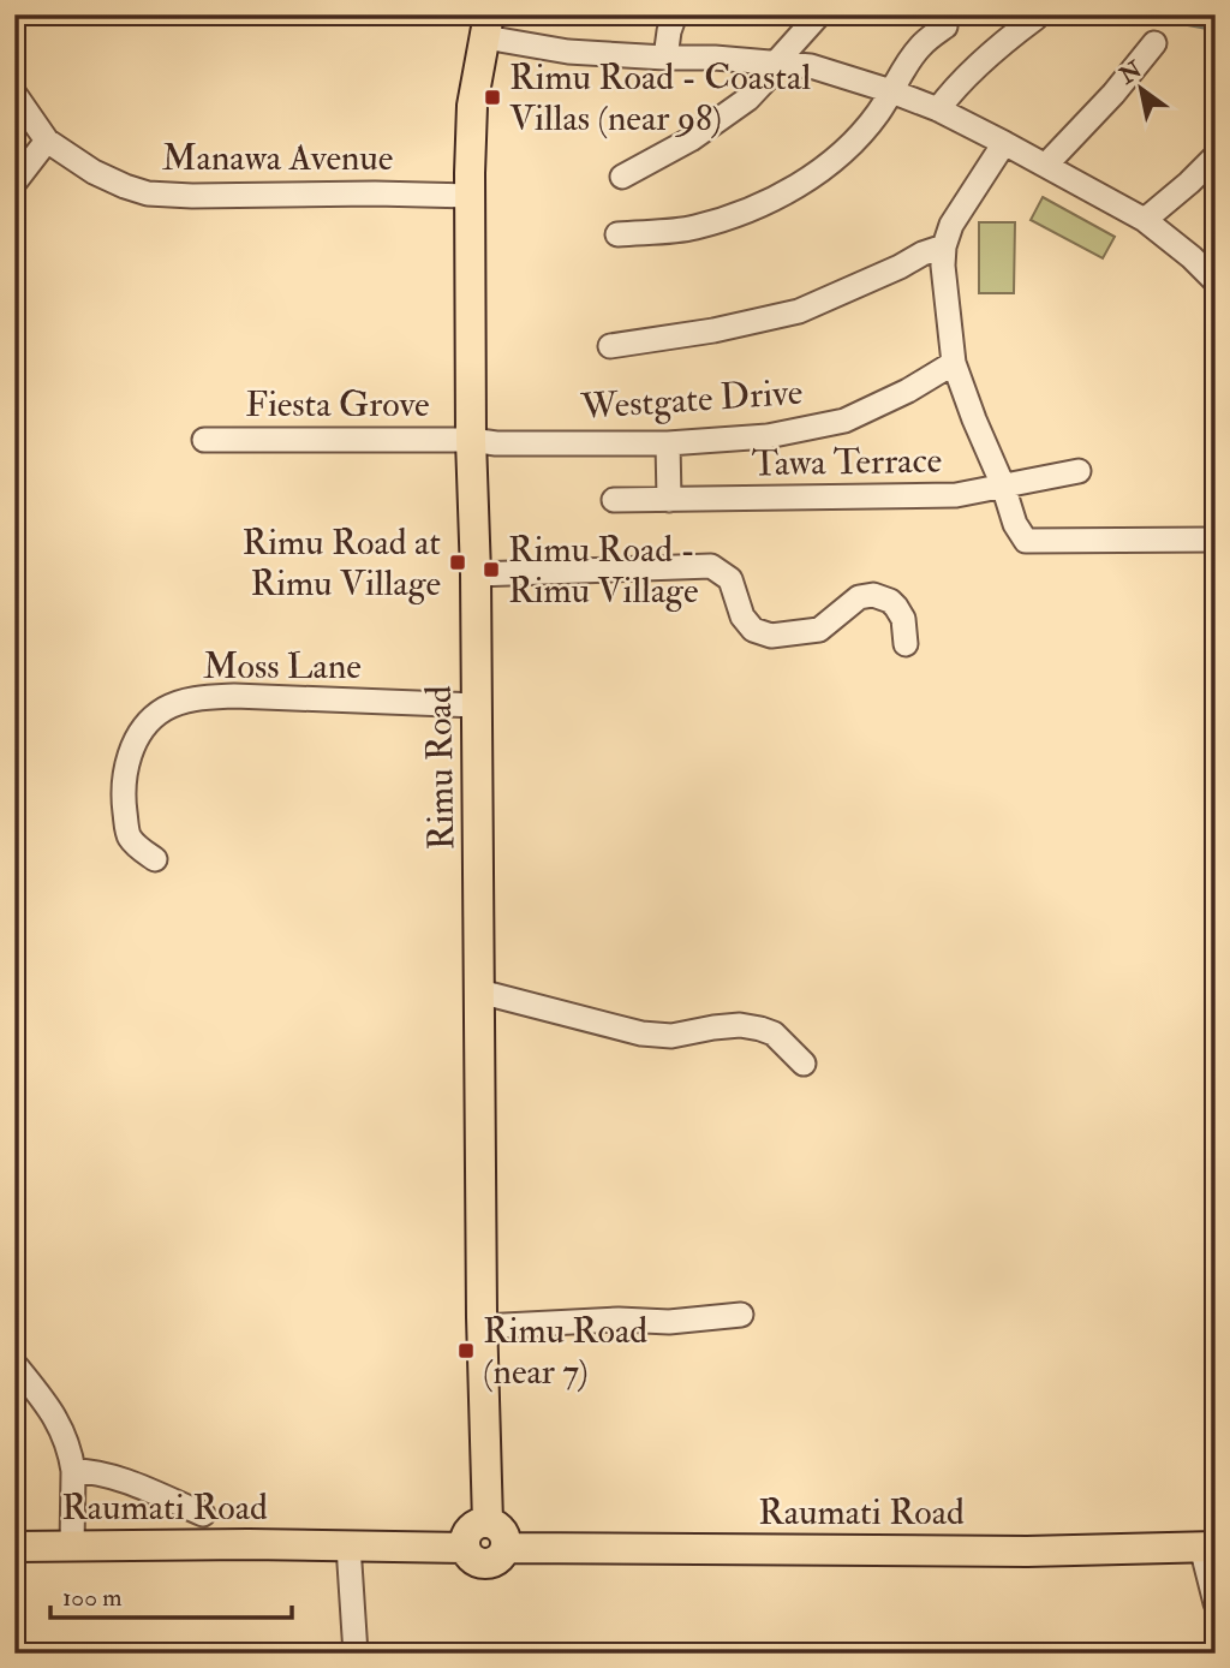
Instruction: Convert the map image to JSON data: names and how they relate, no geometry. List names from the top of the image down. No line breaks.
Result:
{"streets":{"main road":["Rimu Road","Raumati Road"],"street":["Manawa Avenue","Westgate Drive","Fiesta Grove","Tawa Terrace","Moss Lane"]},"crossings":[["Manawa Avenue","Rimu Road"],["Westgate Drive","Fiesta Grove"],["Westgate Drive","Rimu Road"],["Fiesta Grove","Rimu Road"],["Moss Lane","Rimu Road"],["Rimu Road","Raumati Road"]],"places":{"transit":["Rimu Road - Coastal Villas (near 98)","Rimu Road at Rimu Village","Rimu Road - Rimu Village","Rimu Road (near 7)"]},"scale_bar":"100 m","north":"top left"}
